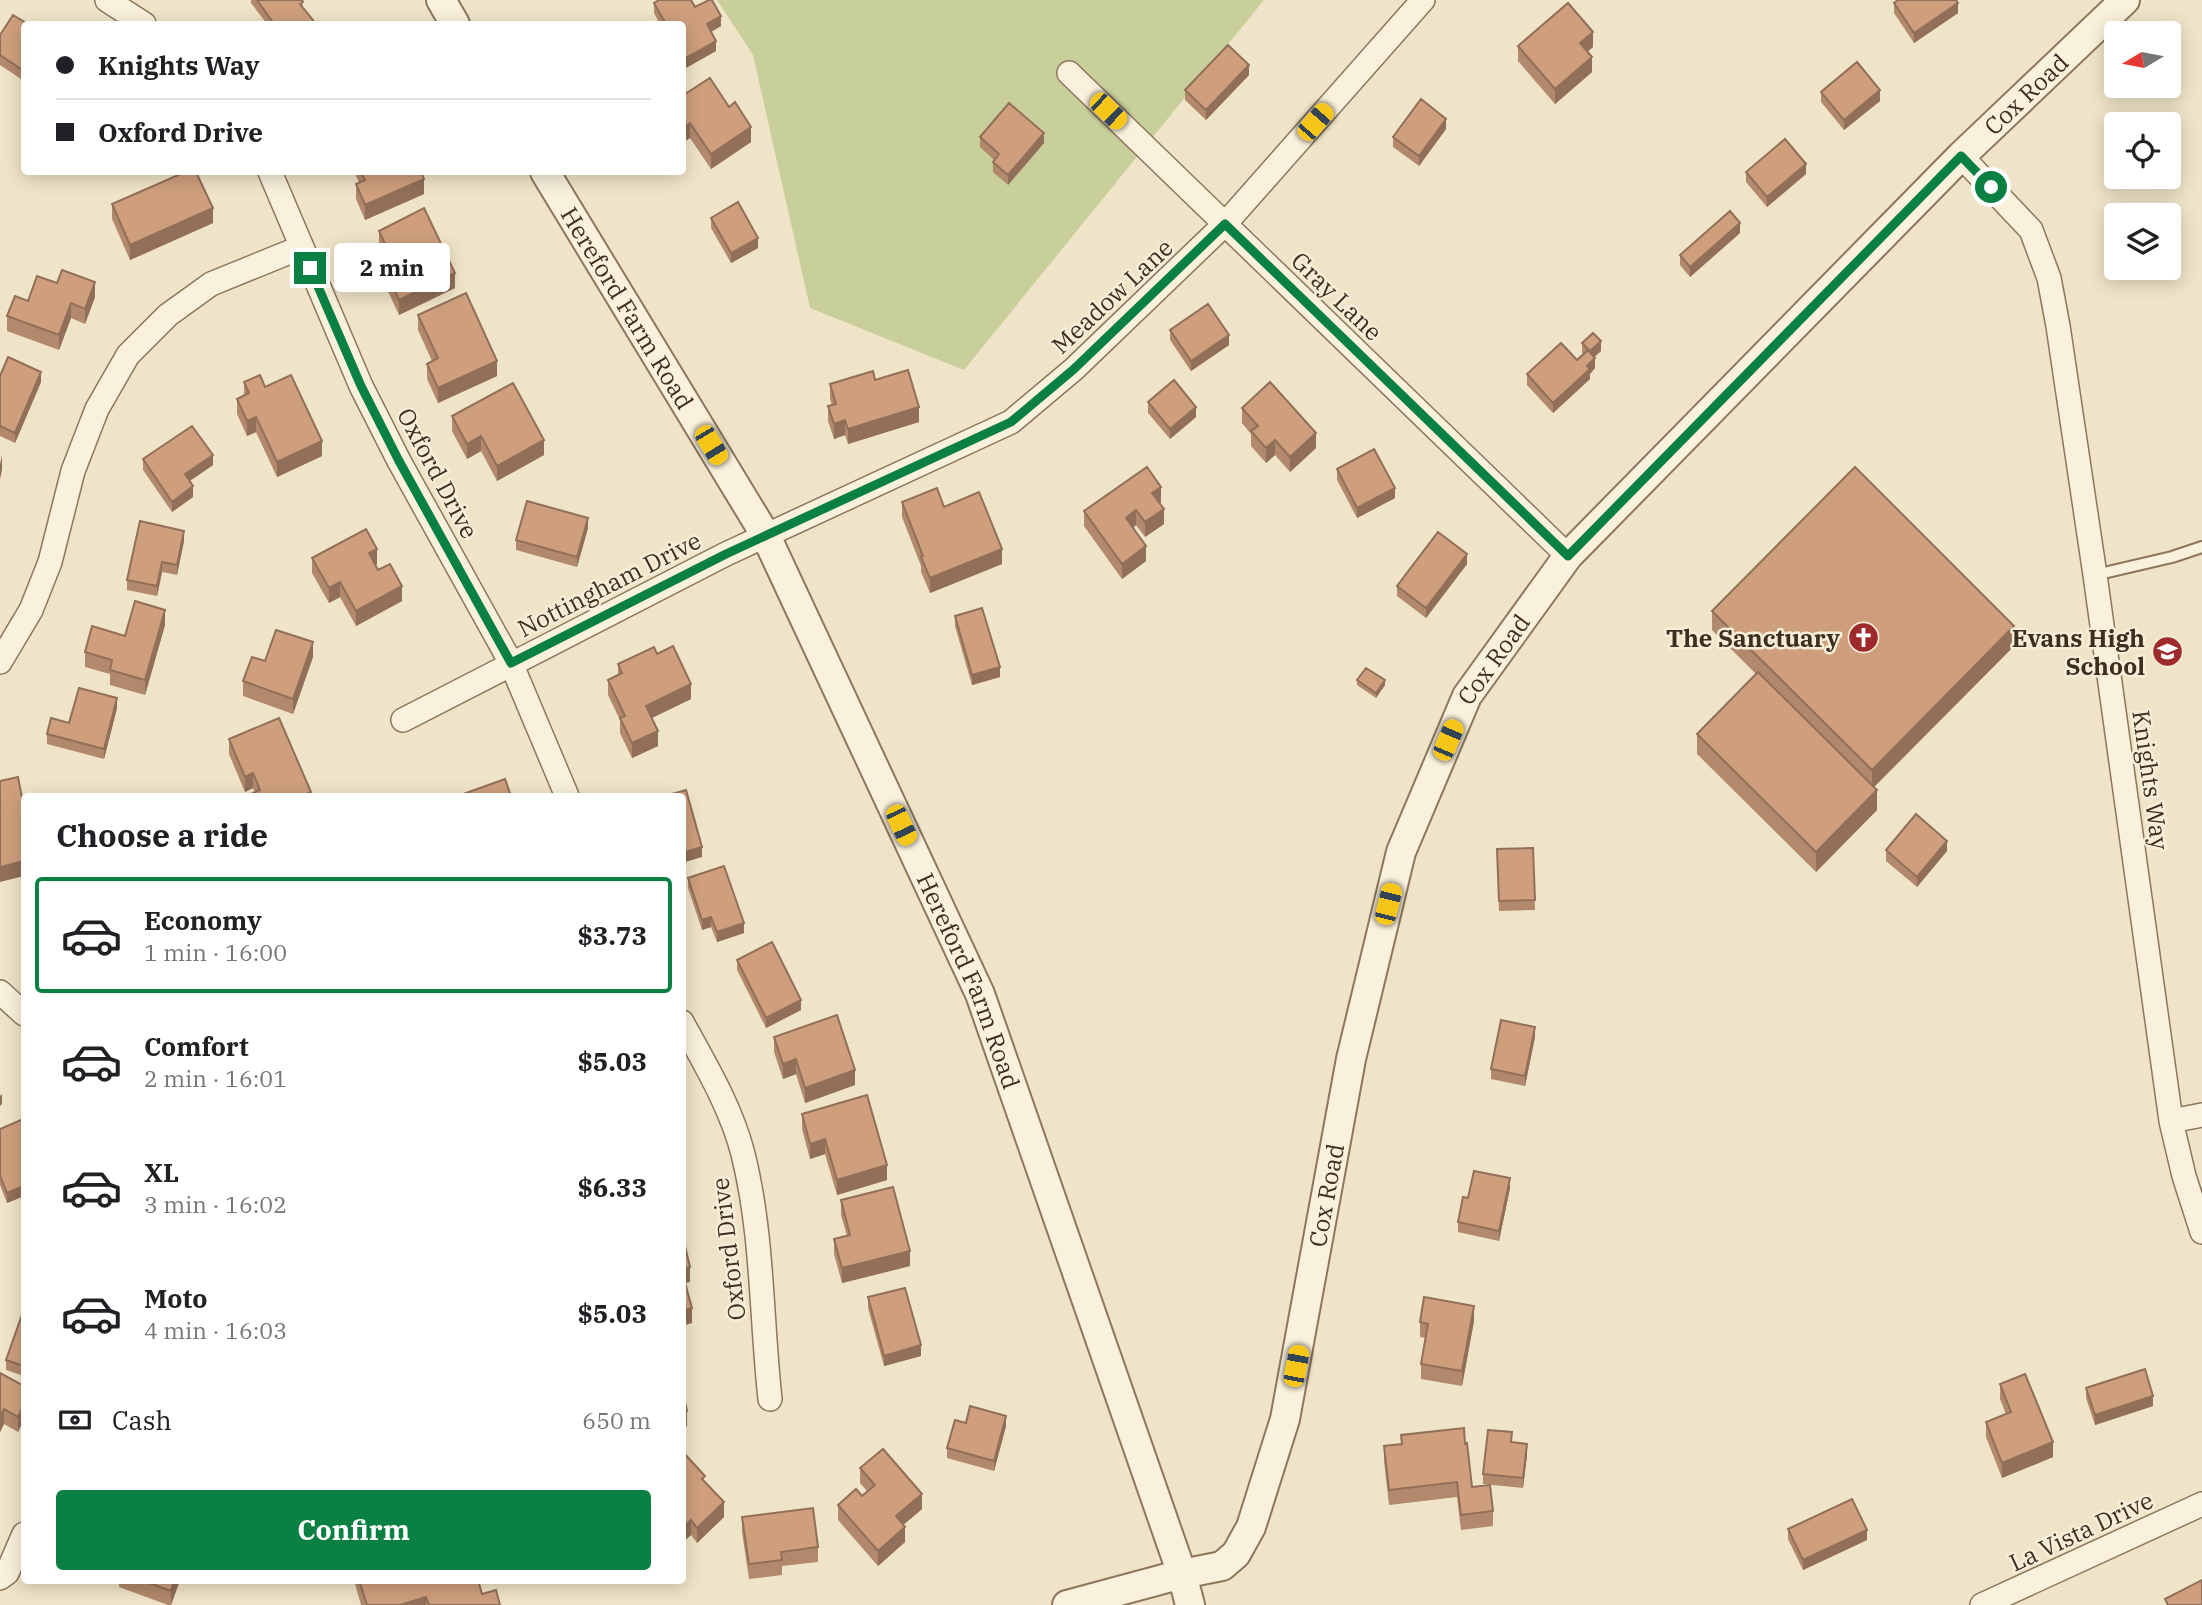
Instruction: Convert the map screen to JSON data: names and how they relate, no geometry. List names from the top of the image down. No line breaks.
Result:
{"streets":{"street":["Cox Road","Meadow Lane","Gray Lane","Hereford Farm Road","Oxford Drive","Nottingham Drive","Knights Way","La Vista Drive"]},"crossings":[["Cox Road","Gray Lane"],["Cox Road","Hereford Farm Road"],["Cox Road","Knights Way"],["Meadow Lane","Gray Lane"],["Meadow Lane","Hereford Farm Road"],["Meadow Lane","Nottingham Drive"],["Hereford Farm Road","Nottingham Drive"],["Oxford Drive","Nottingham Drive"]],"places":{"church":["The Sanctuary"],"school or university":["Evans High School"]},"north":"left","page":{"banner":["Knights Way","Oxford Drive"],"bubble":"2 min","heading":"Choose a ride","list":[{"name":"Economy","note":"1 min · 16:00","value":"$3.73"},{"name":"Comfort","note":"2 min · 16:01","value":"$5.03"},{"name":"XL","note":"3 min · 16:02","value":"$6.33"},{"name":"Moto","note":"4 min · 16:03","value":"$5.03"}],"pay":["Cash","650 m"],"buttons":"Confirm"}}
